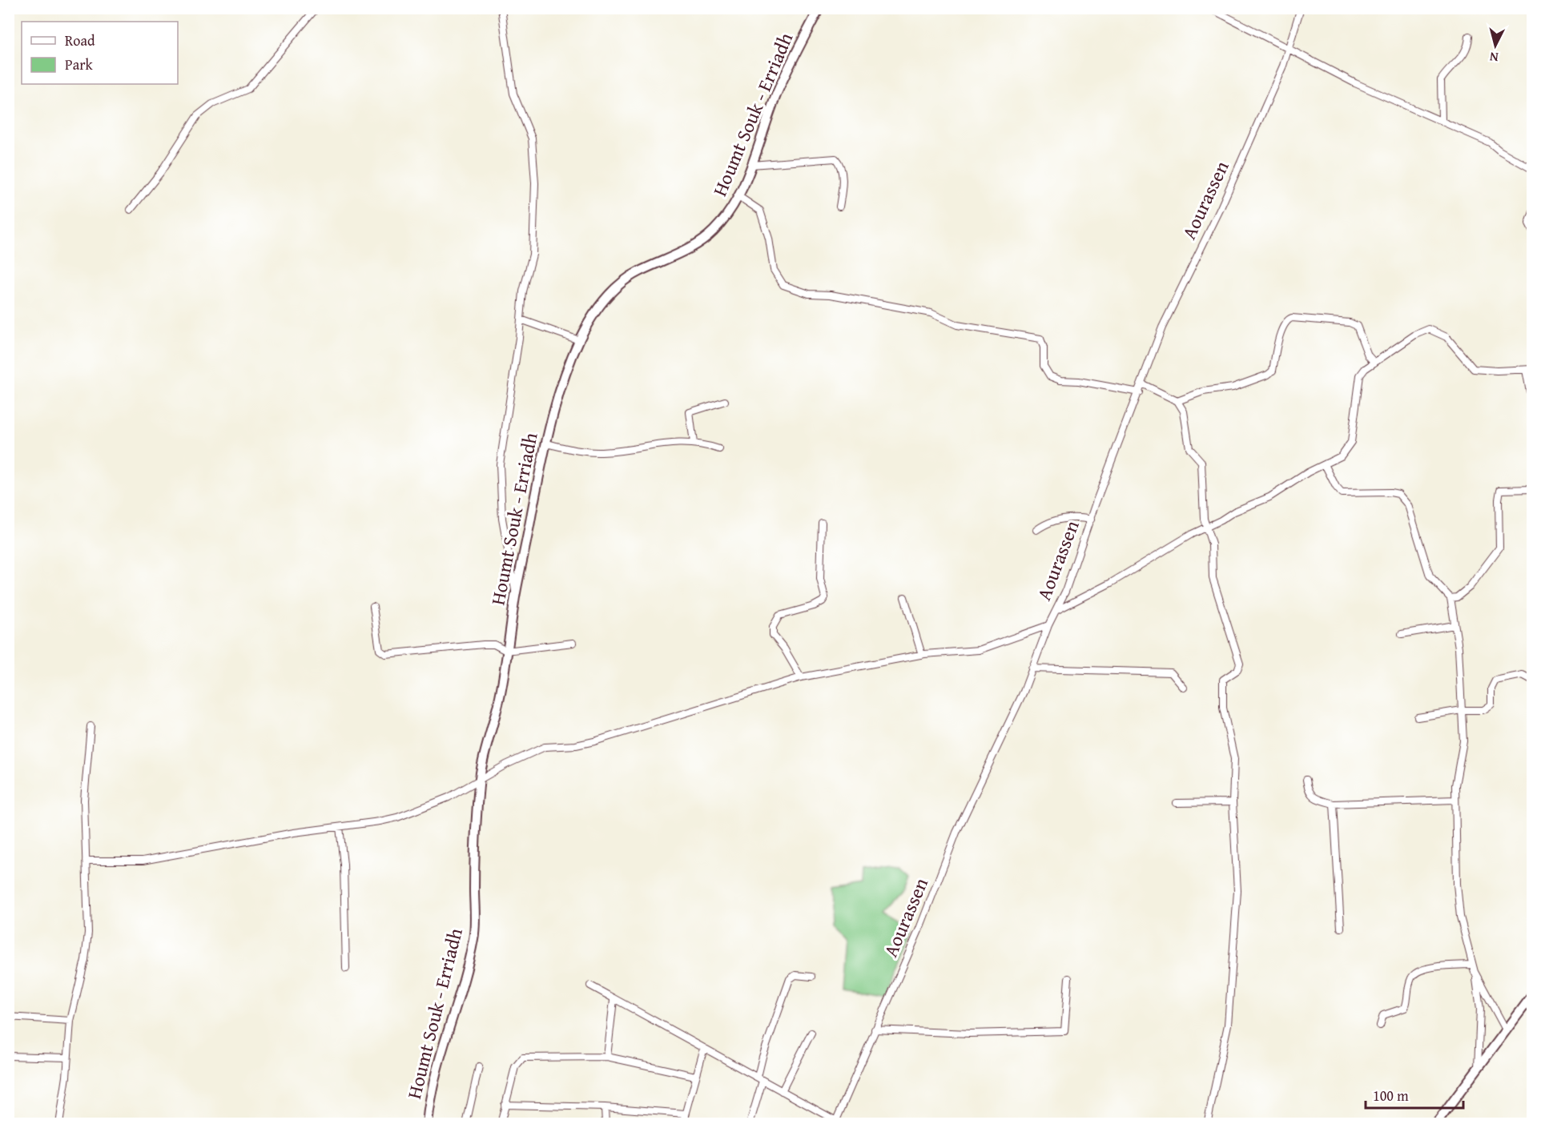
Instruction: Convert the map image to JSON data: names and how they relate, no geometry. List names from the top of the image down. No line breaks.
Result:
{"streets":{"street":["Houmt Souk - Erriadh","Aourassen"]},"legend":["Road","Park"],"scale_bar":"100 m","north":"bottom"}
